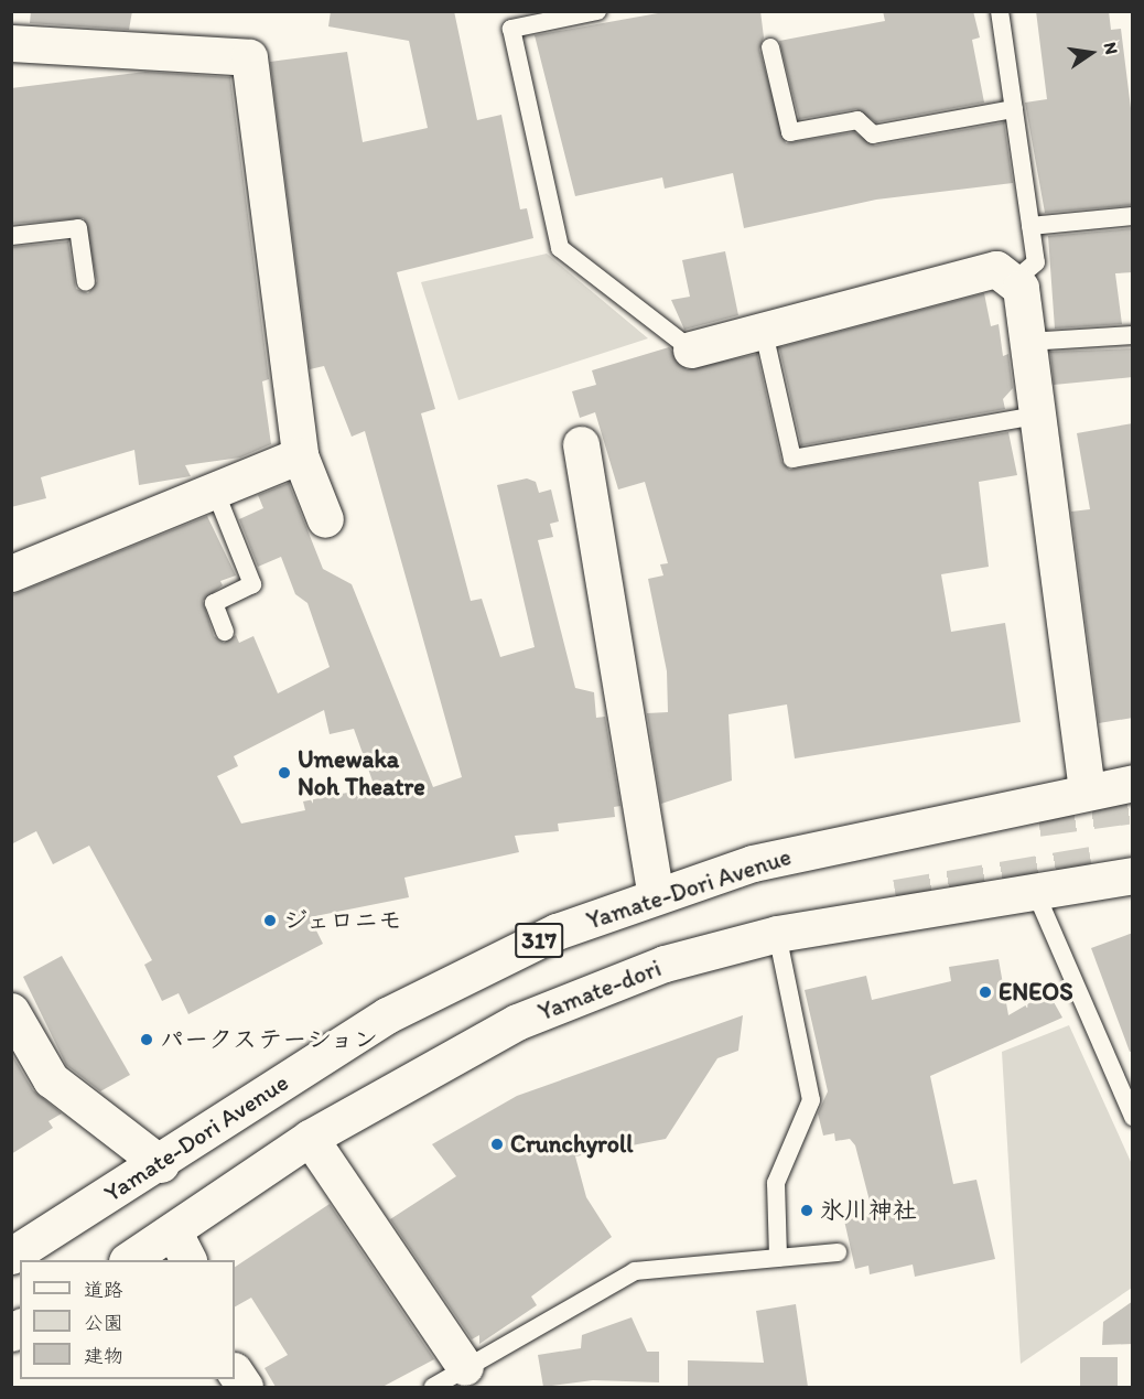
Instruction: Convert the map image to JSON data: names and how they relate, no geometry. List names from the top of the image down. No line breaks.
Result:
{"streets":{"street":["Yamate-Dori Avenue","317","Yamate-dori"]},"places":["Umewaka Noh Theatre","ジェロニモ","ENEOS","パークステーション","Crunchyroll","氷川神社"],"legend":["道路","公園","建物"],"north":"right"}
